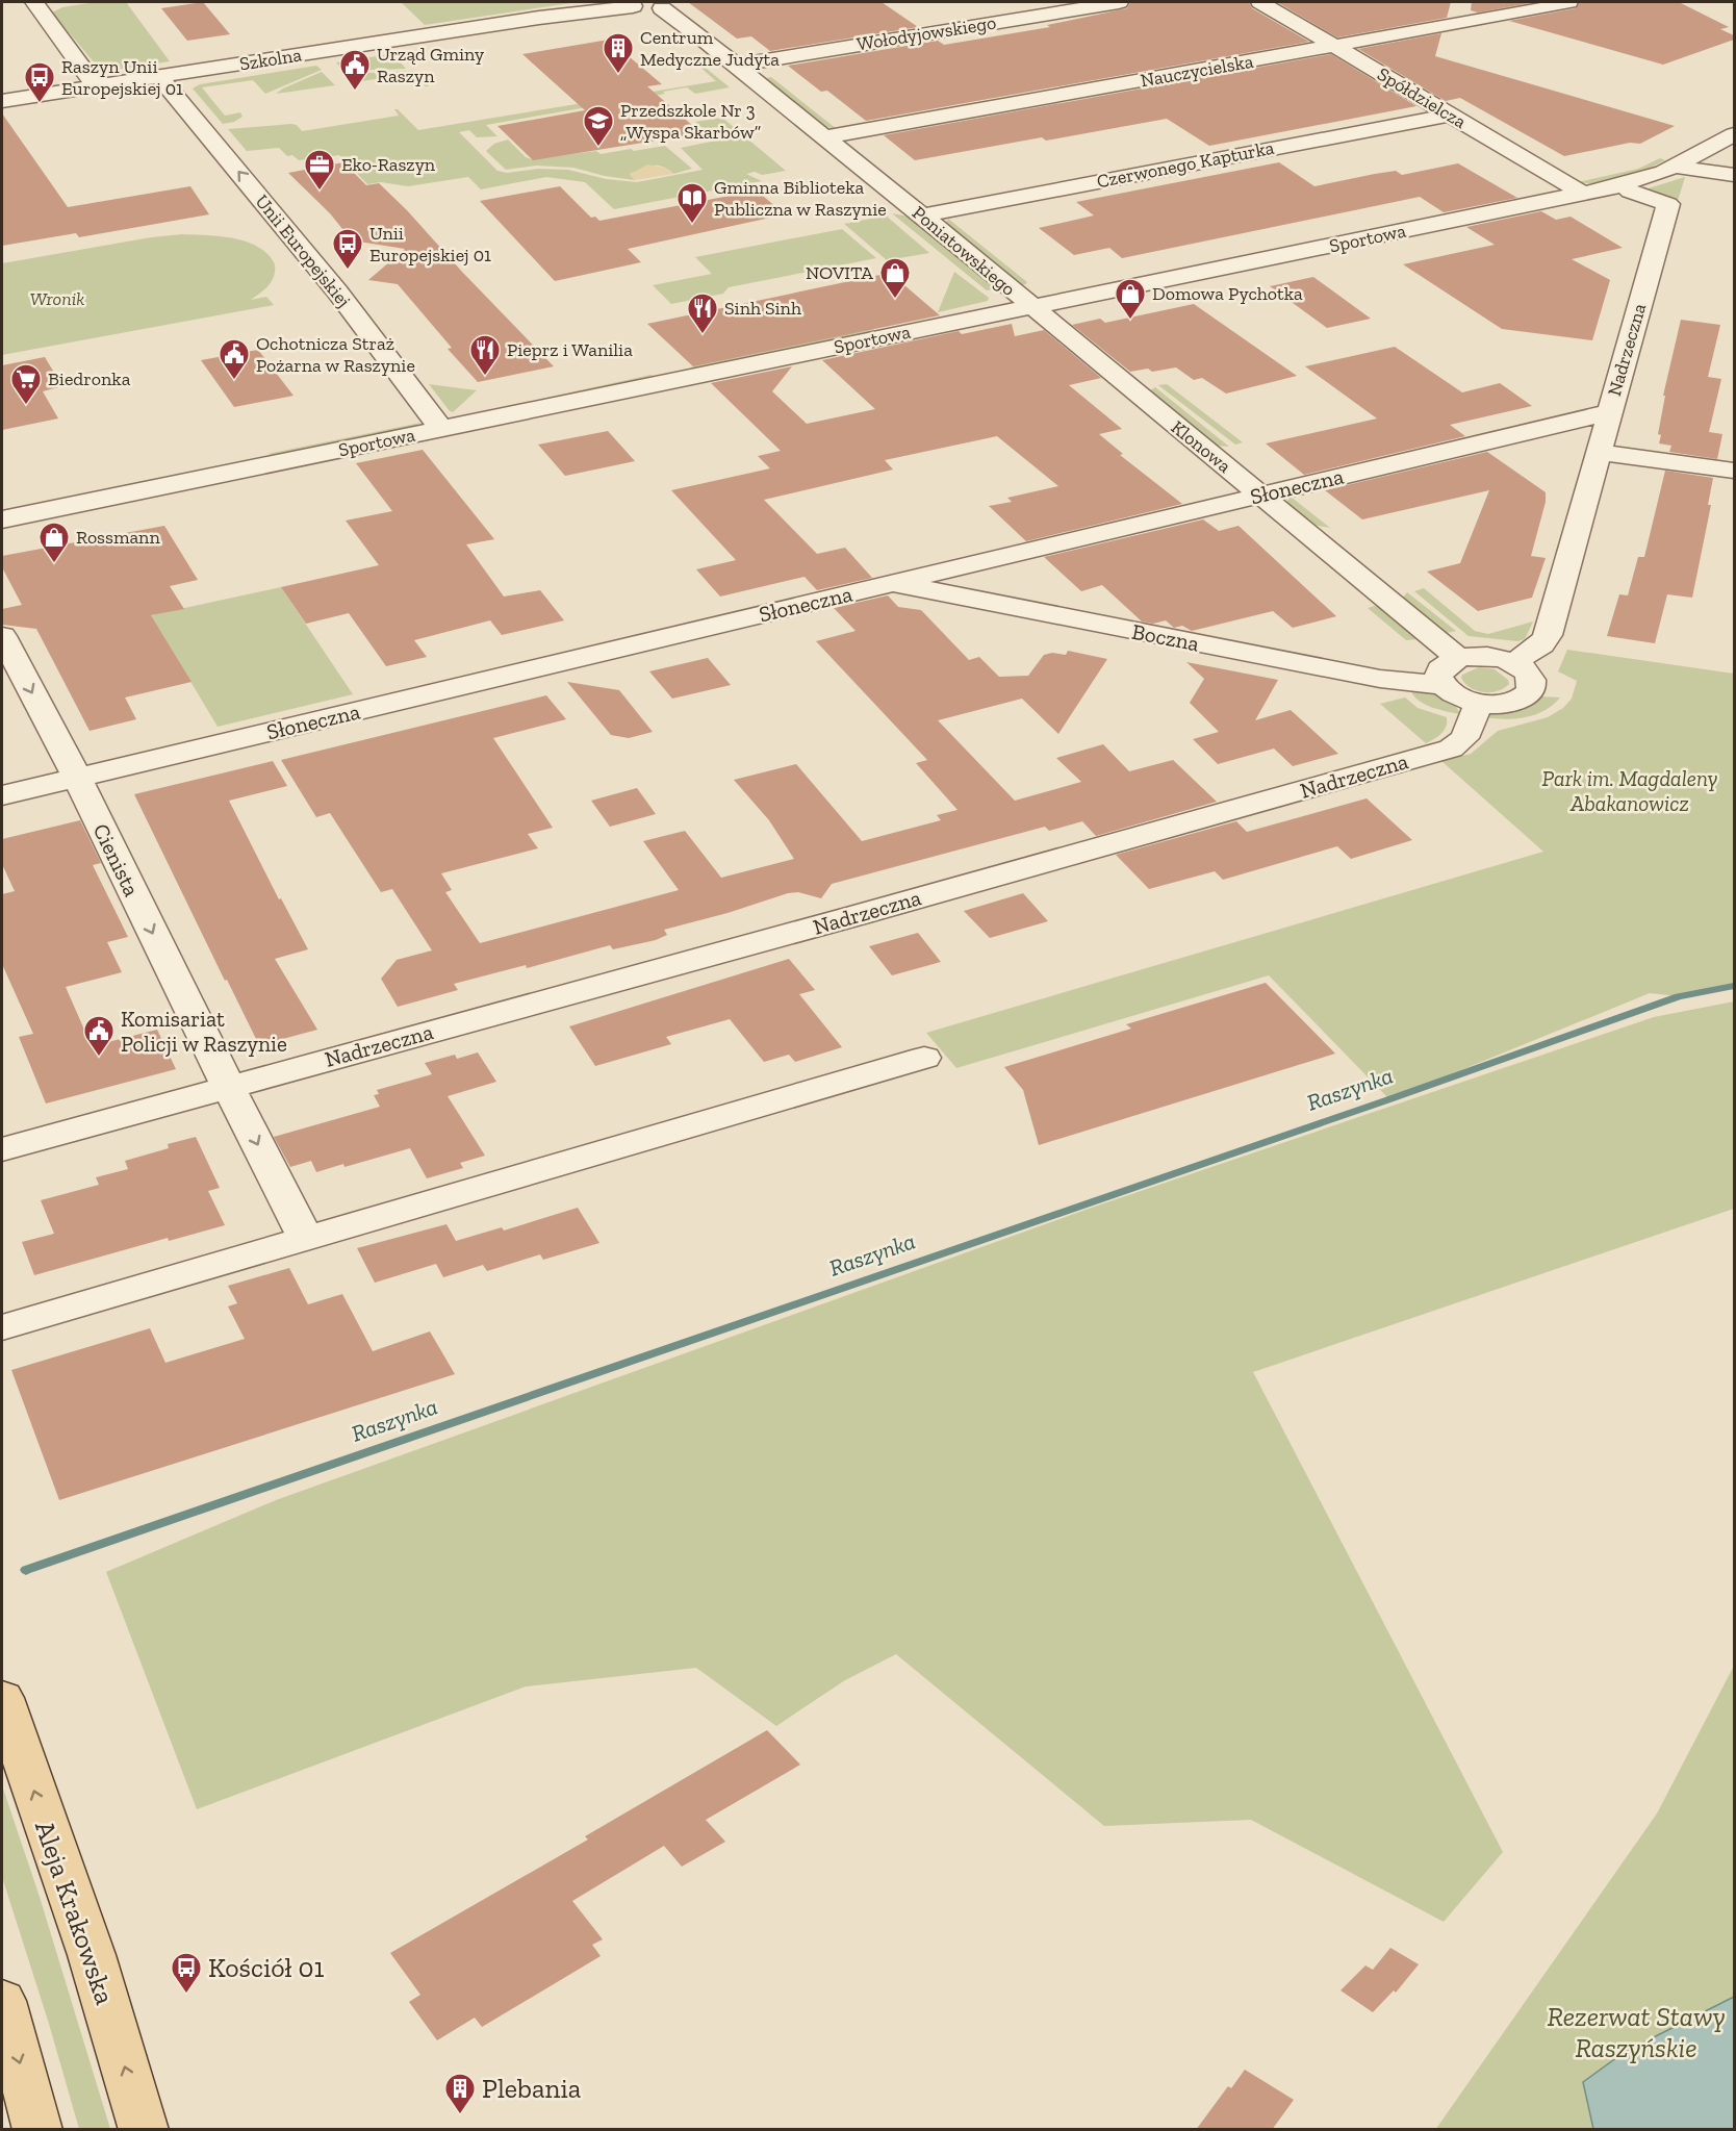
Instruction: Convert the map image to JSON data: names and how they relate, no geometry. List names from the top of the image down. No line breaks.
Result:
{"streets":{"main road":["Aleja Krakowska"],"street":["Wołodyjowskiego","Szkolna","Nauczycielska","Spółdzielcza","Czerwonego Kapturka","Sportowa","Unii Europejskiej","Poniatowskiego","Nadrzeczna","Klonowa","Słoneczna","Boczna","Cienista"]},"crossings":[["Wołodyjowskiego","Poniatowskiego"],["Szkolna","Unii Europejskiej"],["Szkolna","Poniatowskiego"],["Nauczycielska","Spółdzielcza"],["Nauczycielska","Poniatowskiego"],["Spółdzielcza","Czerwonego Kapturka"],["Spółdzielcza","Sportowa"],["Czerwonego Kapturka","Poniatowskiego"],["Sportowa","Unii Europejskiej"],["Sportowa","Poniatowskiego"],["Sportowa","Klonowa"],["Poniatowskiego","Klonowa"],["Nadrzeczna","Słoneczna"],["Nadrzeczna","Cienista"],["Klonowa","Słoneczna"],["Słoneczna","Boczna"],["Słoneczna","Cienista"]],"one_way":["Unii Europejskiej","Cienista","Aleja Krakowska"],"water":["Raszynka"],"parks":["Wronik","Park im. Magdaleny Abakanowicz","Rezerwat Stawy Raszyńskie"],"places":{"building":["Centrum Medyczne Judyta","Plebania"],"public building":["Urząd Gminy Raszyn","Ochotnicza Straż Pożarna w Raszynie","Komisariat Policji w Raszynie"],"bus stop":["Raszyn Unii Europejskiej 01","Unii Europejskiej 01","Kościół 01"],"school or university":["Przedszkole Nr 3 „Wyspa Skarbów”"],"office":["Eko-Raszyn"],"library":["Gminna Biblioteka Publiczna w Raszynie"],"shop":["NOVITA","Domowa Pychotka","Rossmann"],"restaurant":["Sinh Sinh","Pieprz i Wanilia"],"supermarket":["Biedronka"]}}
